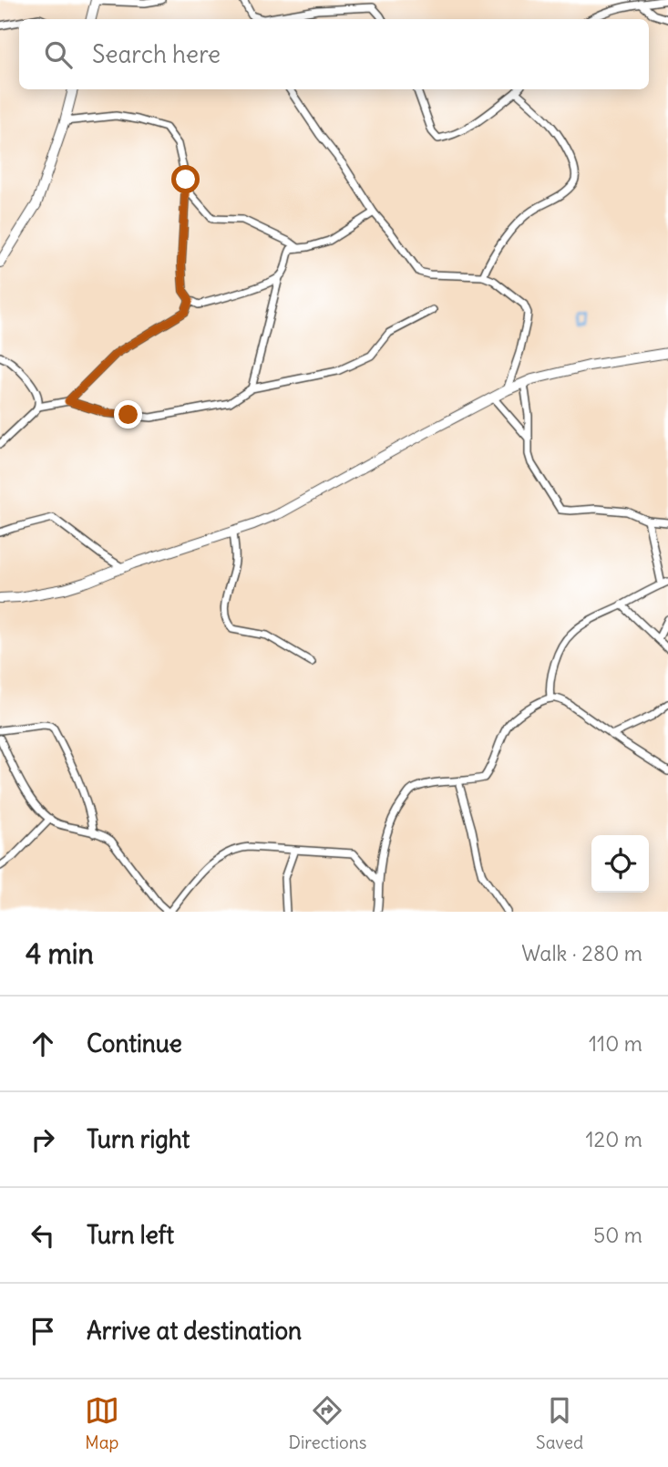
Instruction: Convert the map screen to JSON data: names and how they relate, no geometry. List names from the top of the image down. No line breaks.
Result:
{"page":{"search":"Search here","heading":["4 min","Walk · 280 m"],"list":[["Continue","110 m"],["Turn right","120 m"],["Turn left","50 m"],"Arrive at destination"],"nav":["Map","Directions","Saved"]}}
